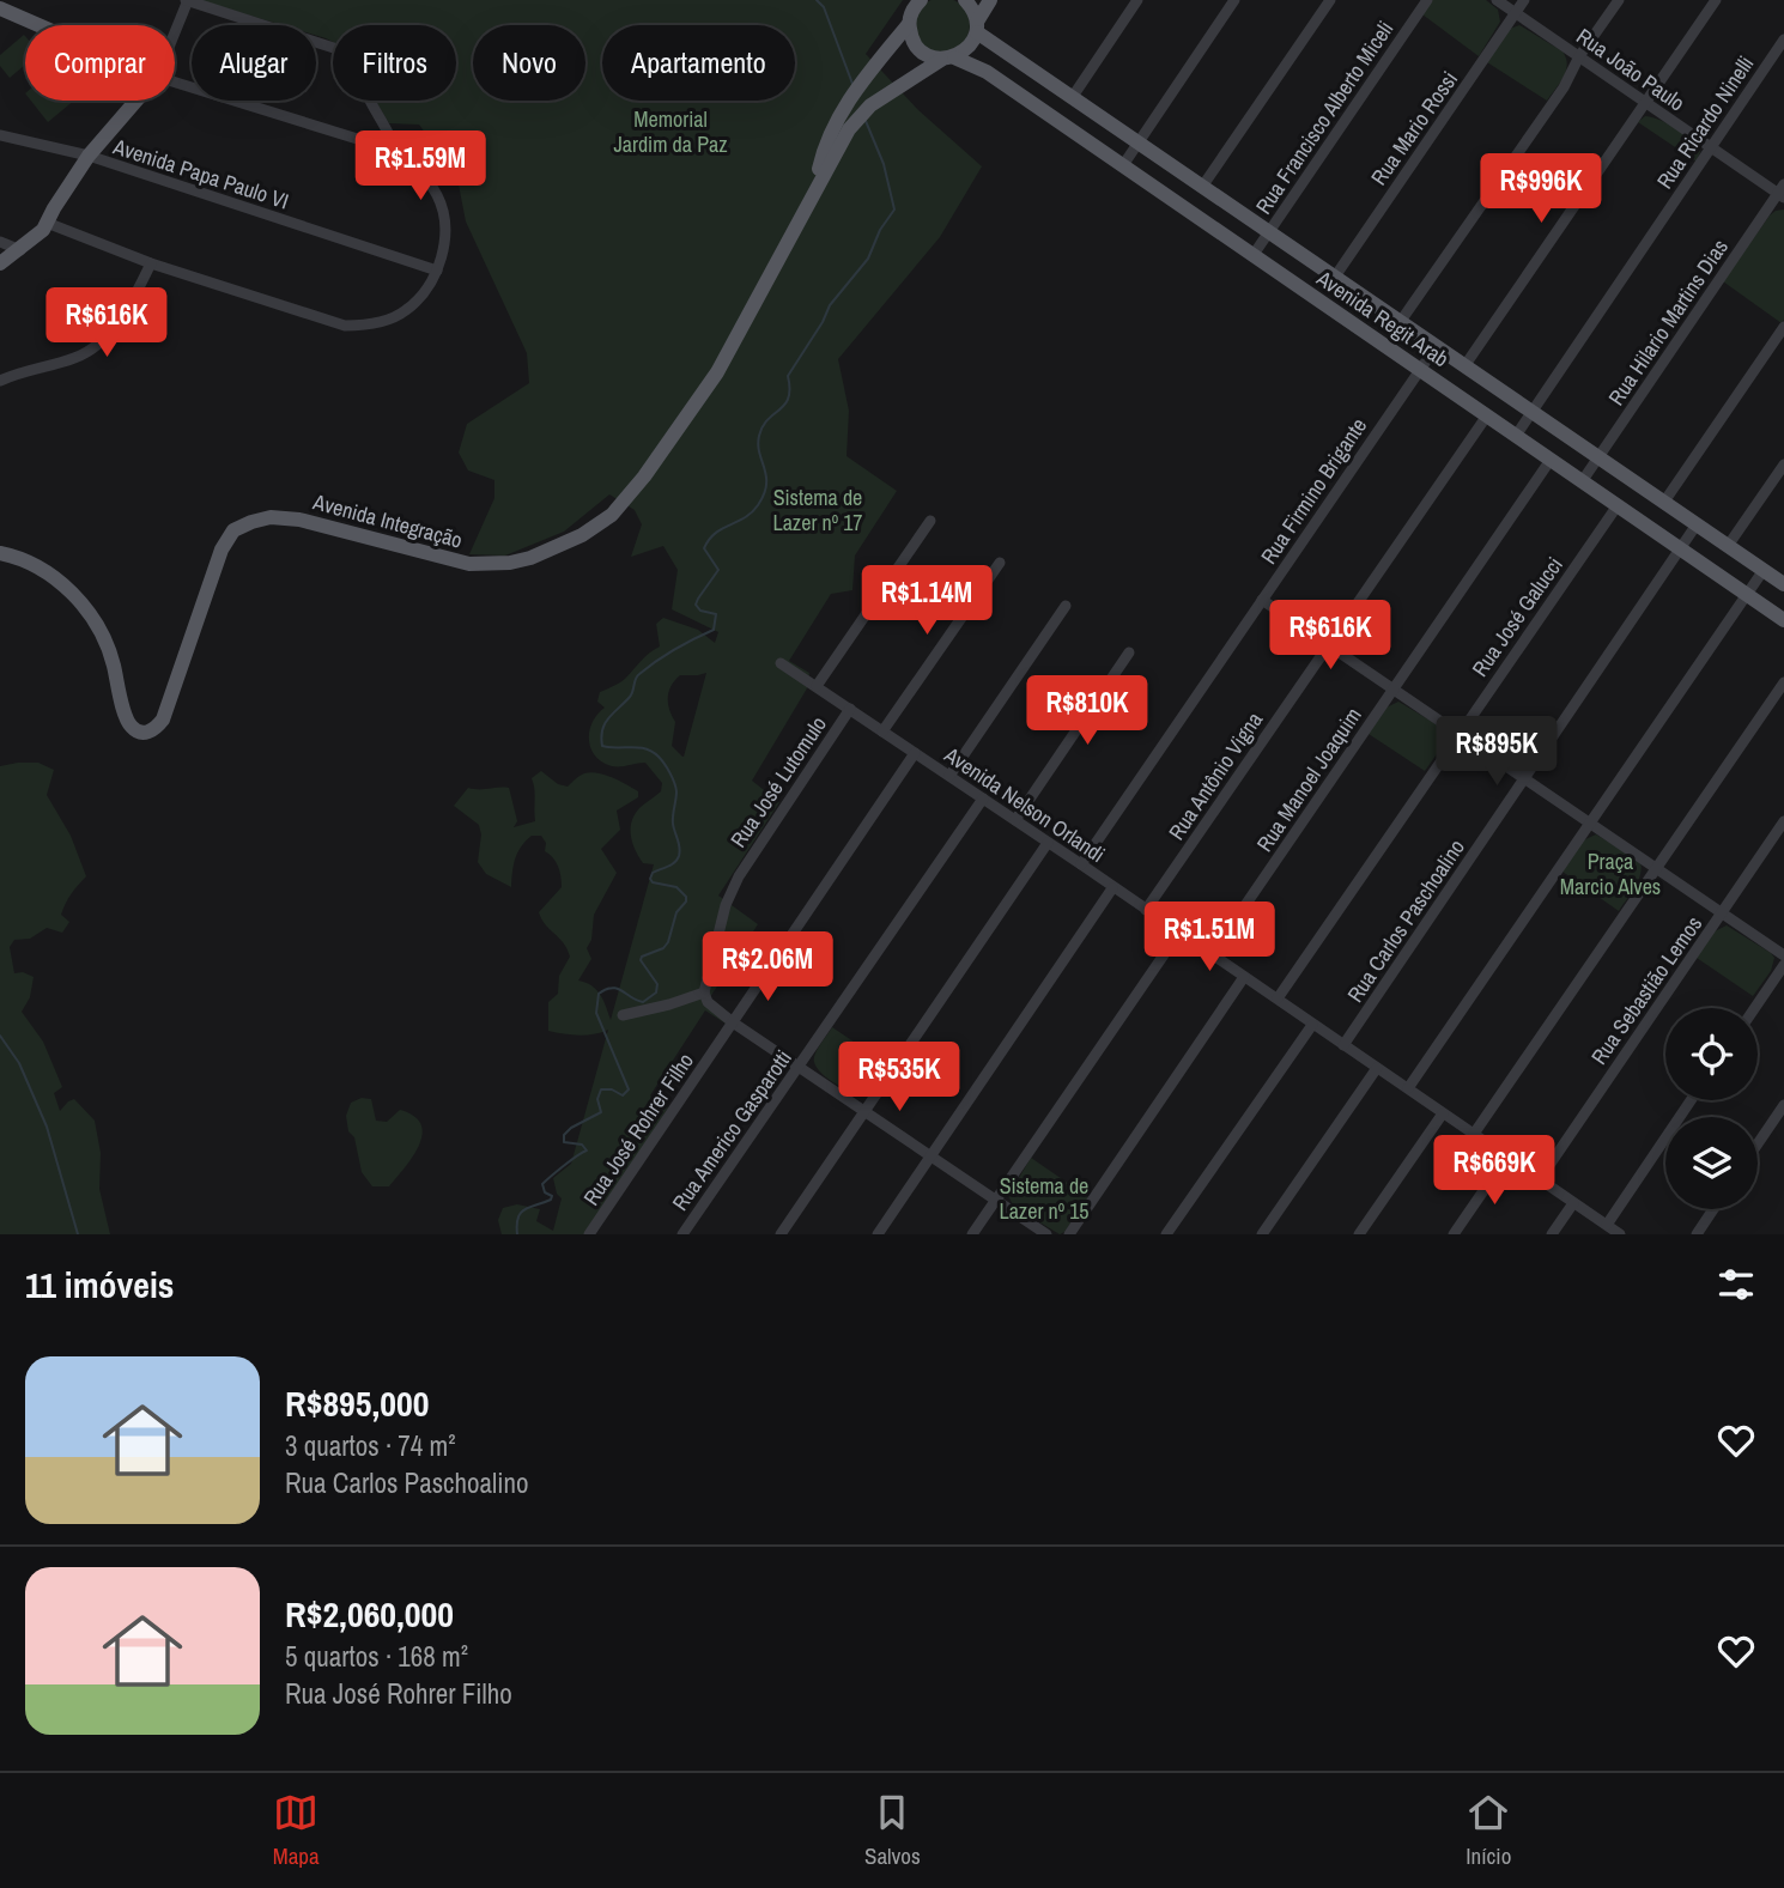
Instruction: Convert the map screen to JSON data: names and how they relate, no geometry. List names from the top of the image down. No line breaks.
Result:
{"streets":{"main road":["Avenida Regit Arab","Avenida Integração"],"street":["Rua João Paulo","Rua Francisco Alberto Miceli","Rua Ricardo Ninelli","Rua Mario Rossi","Avenida Papa Paulo VI","Rua Hilario Martins Dias","Rua Firmino Brigante","Rua José Galucci","Rua Antônio Vigna","Rua Manoel Joaquim","Rua José Lutomulo","Avenida Nelson Orlandi","Rua Carlos Paschoalino","Rua Sebastião Lemos","Rua José Rohrer Filho","Rua Americo Gasparotti"]},"crossings":[["Rua João Paulo","Rua Ricardo Ninelli"],["Rua João Paulo","Rua Mario Rossi"],["Rua João Paulo","Rua Hilario Martins Dias"],["Rua Francisco Alberto Miceli","Avenida Regit Arab"],["Rua Ricardo Ninelli","Avenida Regit Arab"],["Rua Mario Rossi","Avenida Regit Arab"],["Avenida Regit Arab","Rua Hilario Martins Dias"],["Avenida Regit Arab","Rua Firmino Brigante"],["Avenida Regit Arab","Avenida Integração"],["Avenida Regit Arab","Rua José Galucci"],["Avenida Regit Arab","Rua Antônio Vigna"],["Avenida Regit Arab","Rua Manoel Joaquim"],["Avenida Regit Arab","Rua Carlos Paschoalino"],["Rua Firmino Brigante","Avenida Nelson Orlandi"],["Rua José Galucci","Avenida Nelson Orlandi"],["Rua Antônio Vigna","Avenida Nelson Orlandi"],["Rua Manoel Joaquim","Avenida Nelson Orlandi"],["Rua José Lutomulo","Avenida Nelson Orlandi"],["Avenida Nelson Orlandi","Rua Carlos Paschoalino"],["Avenida Nelson Orlandi","Rua Sebastião Lemos"],["Avenida Nelson Orlandi","Rua José Rohrer Filho"],["Avenida Nelson Orlandi","Rua Americo Gasparotti"]],"parks":["Memorial Jardim da Paz","Sistema de Lazer nº 17","Praça Marcio Alves","Sistema de Lazer nº 15"],"page":{"chip":["Comprar","Alugar","Filtros","Novo","Apartamento"],"price":["R$1.59M","R$996K","R$616K","R$1.14M","R$616K","R$810K","R$895K","R$1.51M","R$2.06M","R$535K","R$669K"],"heading":"11 imóveis","list":[{"name":"R$895,000","note":"3 quartos · 74 m² · Rua Carlos Paschoalino"},{"name":"R$2,060,000","note":"5 quartos · 168 m² · Rua José Rohrer Filho"}],"tabs":["Mapa","Salvos","Início"]}}
